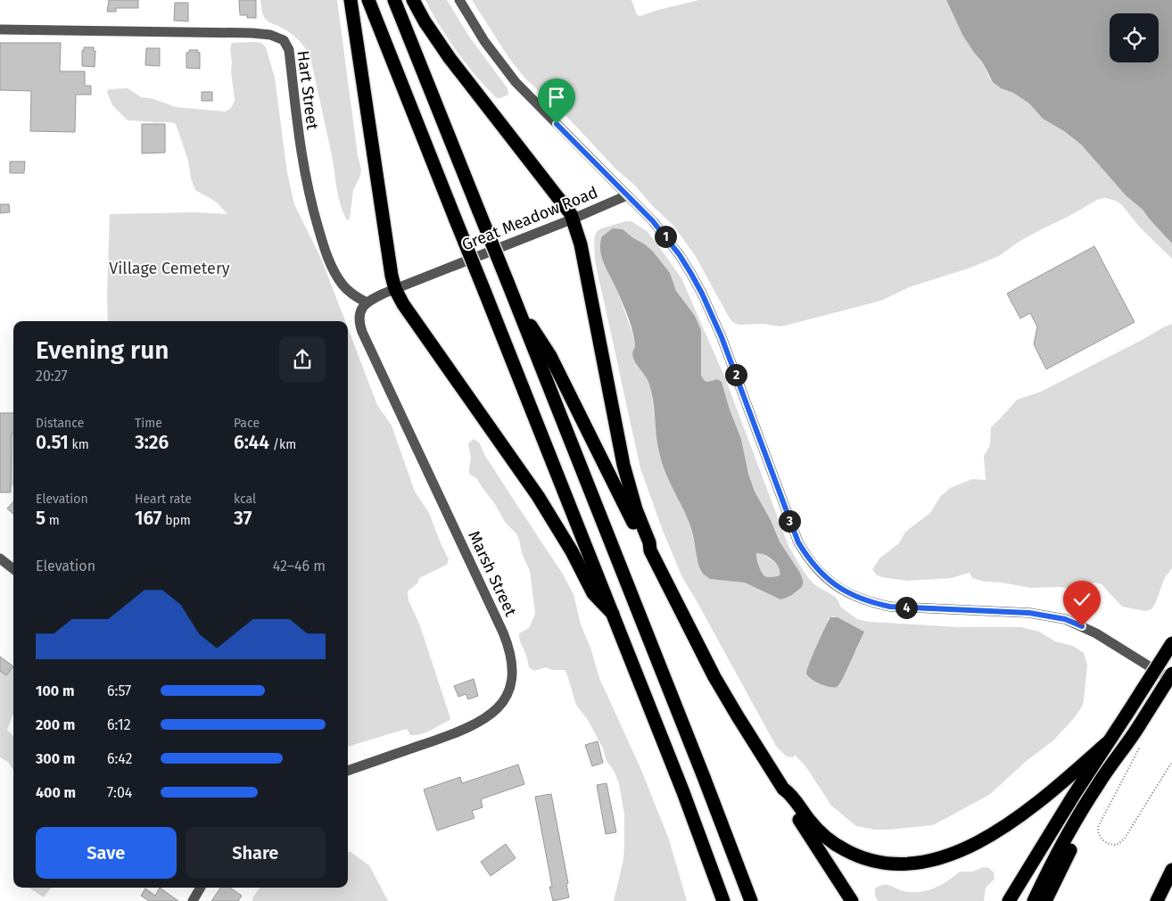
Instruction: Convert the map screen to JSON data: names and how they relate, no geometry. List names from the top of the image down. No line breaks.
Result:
{"streets":{"street":["Hart Street","Great Meadow Road","Marsh Street"]},"crossings":[["Hart Street","Great Meadow Road"],["Hart Street","Marsh Street"],["Great Meadow Road","Marsh Street"]],"parks":["Village Cemetery"],"page":{"pins":["1","2","3","4"],"heading":["Evening run","20:27"],"stats":[["Distance","0.51 km"],["Time","3:26"],["Pace","6:44 /km"],["Elevation","5 m"],["Heart rate","167 bpm"],["kcal","37"]],"chart":["Elevation","42–46 m"],"list":[{"name":"100 m","note":"6:57"},{"name":"200 m","note":"6:12"},{"name":"300 m","note":"6:42"},{"name":"400 m","note":"7:04"}],"buttons":["Save","Share"]}}
